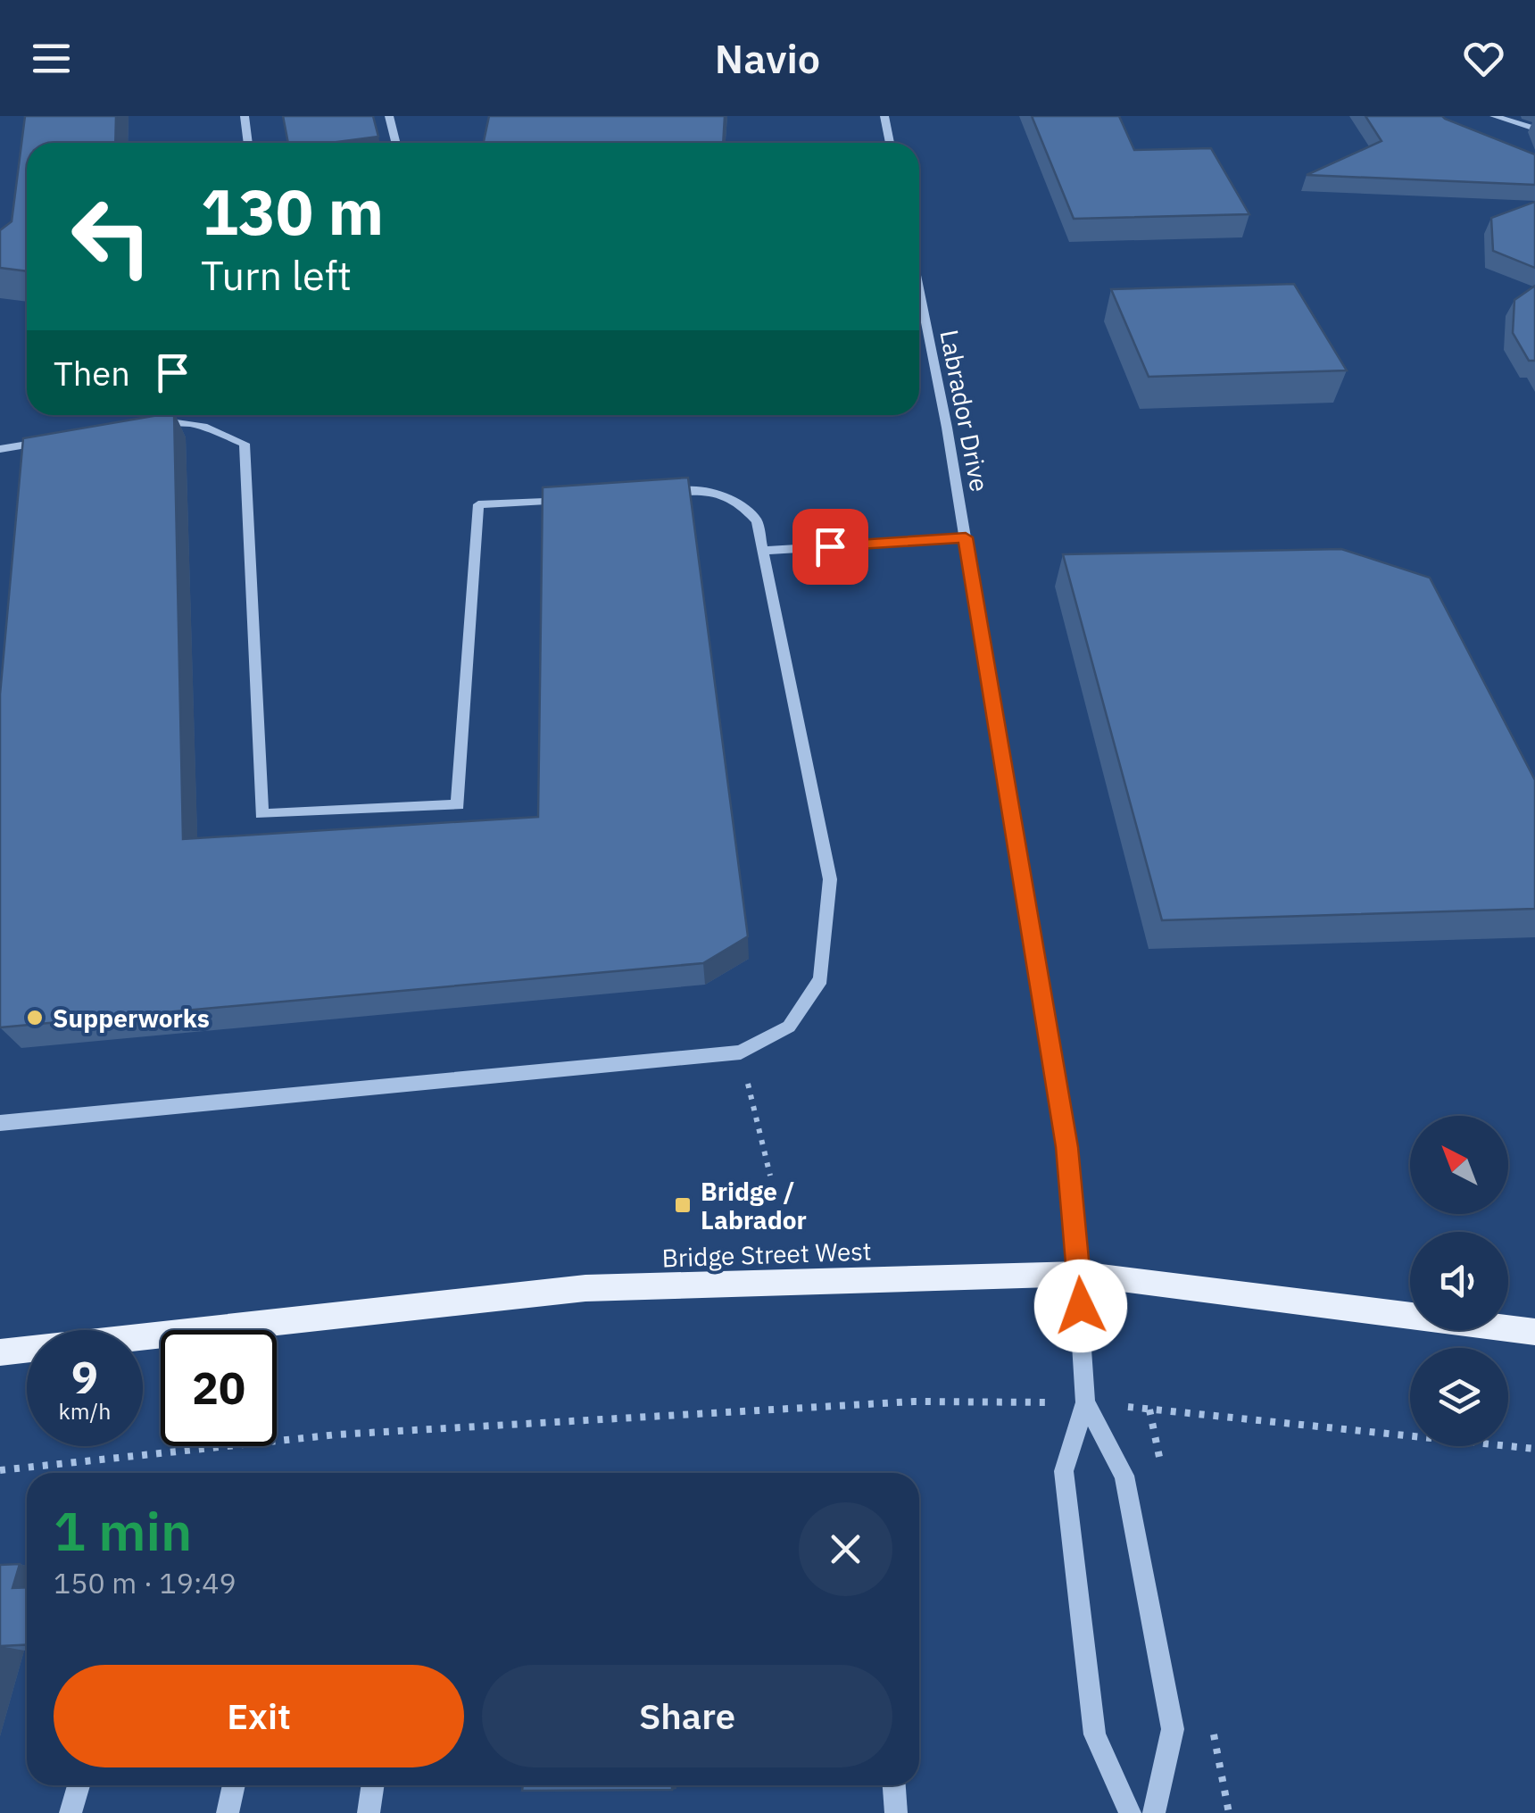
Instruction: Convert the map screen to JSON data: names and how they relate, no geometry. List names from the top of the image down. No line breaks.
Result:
{"streets":{"main road":["Bridge Street West"],"street":["Labrador Drive"]},"crossings":[["Labrador Drive","Bridge Street West"]],"places":{"other":["Supperworks"],"transit":["Bridge / Labrador"]},"north":"top left","page":{"header":"Navio","turn":["130 m","Turn left"],"then":"Then","speed":"9 km/h","limit":"20","heading":["1 min","150 m · 19:49"],"buttons":["Exit","Share"]}}
